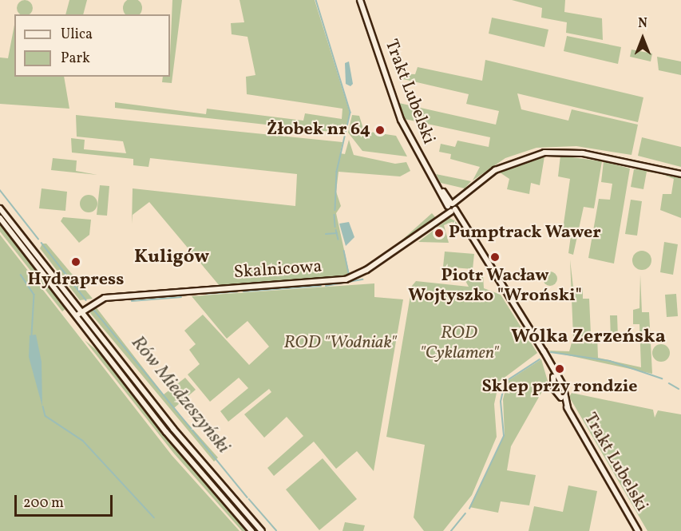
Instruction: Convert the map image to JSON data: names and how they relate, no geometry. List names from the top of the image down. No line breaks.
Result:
{"streets":{"street":["Trakt Lubelski","Skalnicowa"]},"crossings":[["Trakt Lubelski","Skalnicowa"]],"districts":["Kuligów","Wólka Zerzeńska"],"water":["Rów Miedzeszyński"],"parks":["ROD \"Cyklamen\"","ROD \"Wodniak\""],"places":["Żłobek nr 64","Pumptrack Wawer","Piotr Wacław Wojtyszko \"Wroński\"","Hydrapress","Sklep przy rondzie"],"legend":["Ulica","Park"],"scale_bar":"200 m","north":"top"}
